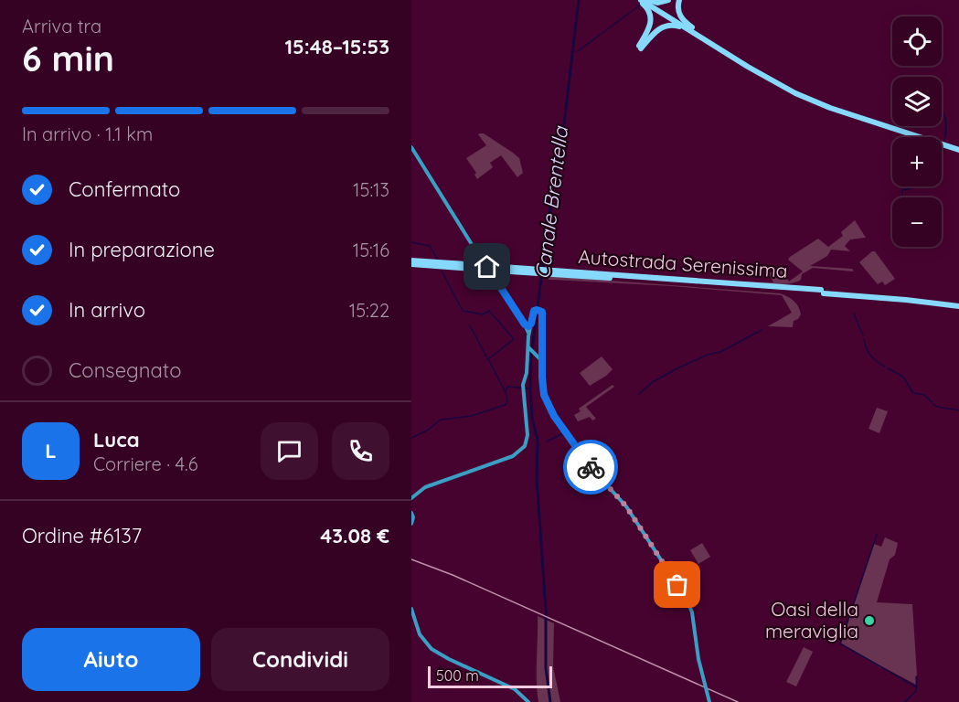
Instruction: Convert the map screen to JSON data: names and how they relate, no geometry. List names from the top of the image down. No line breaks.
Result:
{"streets":{"highway":["Autostrada Serenissima"]},"water":["Canale Brentella"],"places":["Oasi della meraviglia"],"scale_bar":"500 m","page":{"heading":["6 min","Arriva tra","15:48–15:53"],"panel":["Luca","Corriere · 4.6","Ordine #6137","43.08 €"],"map_buttons":["+","−"],"bar":"In arrivo · 1.1 km","list":[["Confermato","15:13"],["In preparazione","15:16"],["In arrivo","15:22"],"Consegnato"],"round":"L","buttons":["Aiuto","Condividi"],"scale":"500 m"}}
